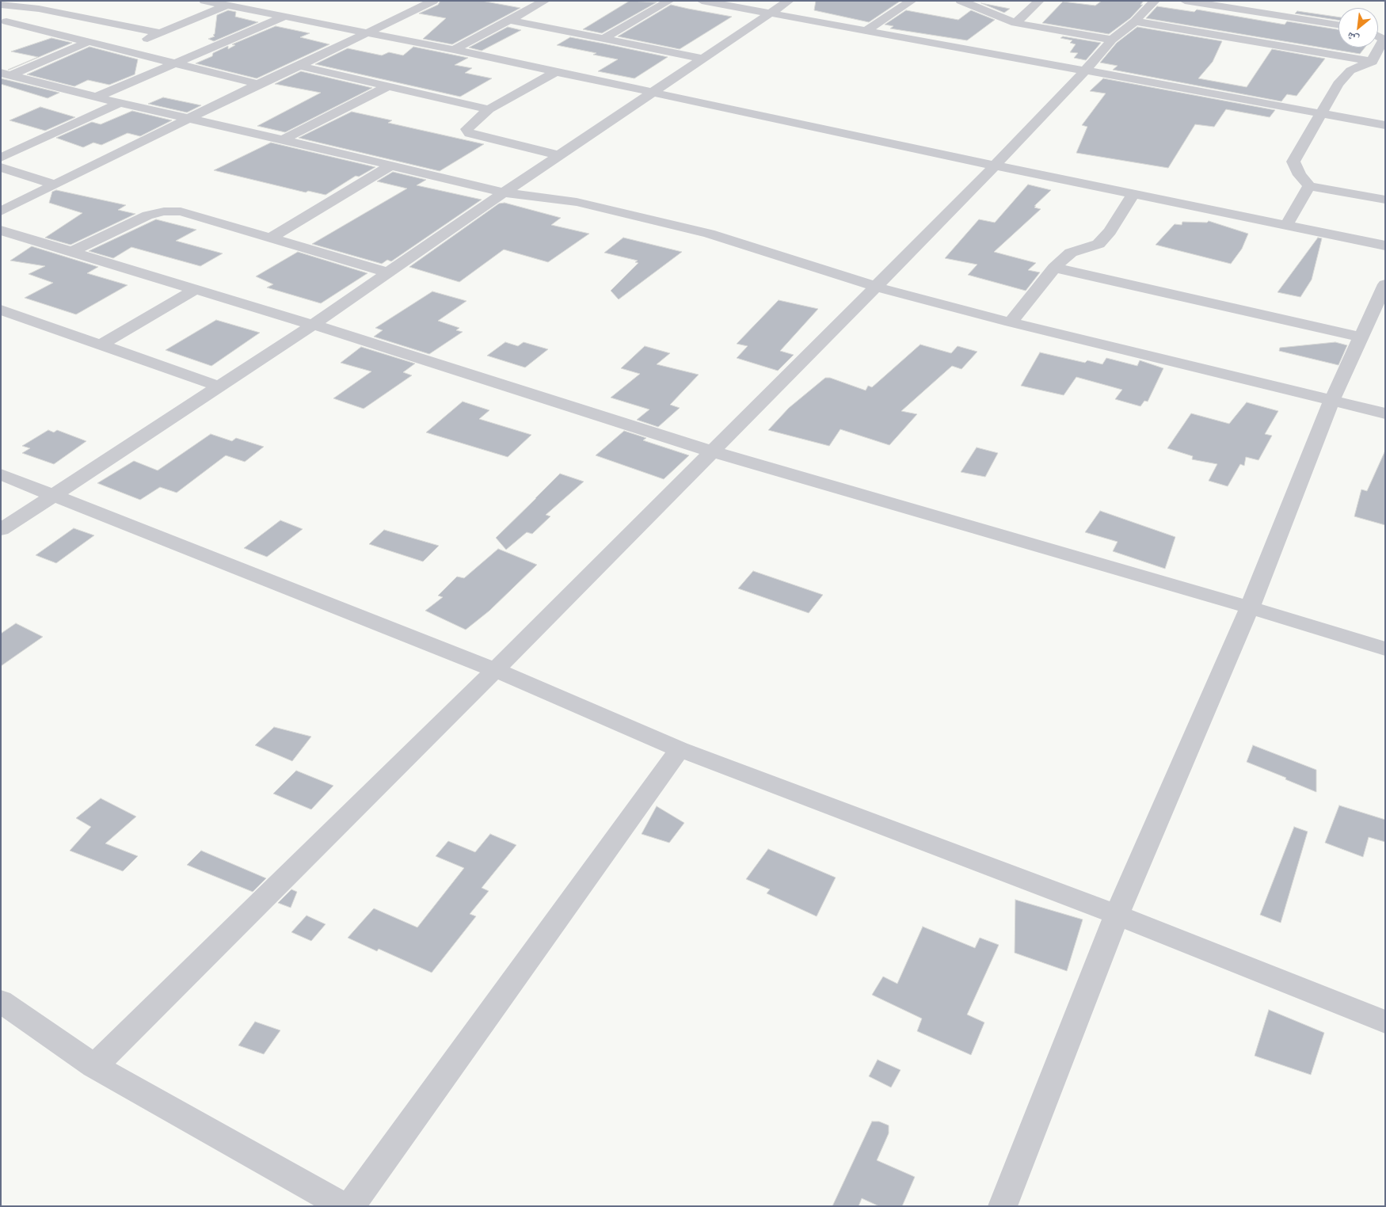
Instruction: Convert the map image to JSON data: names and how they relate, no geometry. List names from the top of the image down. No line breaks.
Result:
{"north":"bottom left"}
